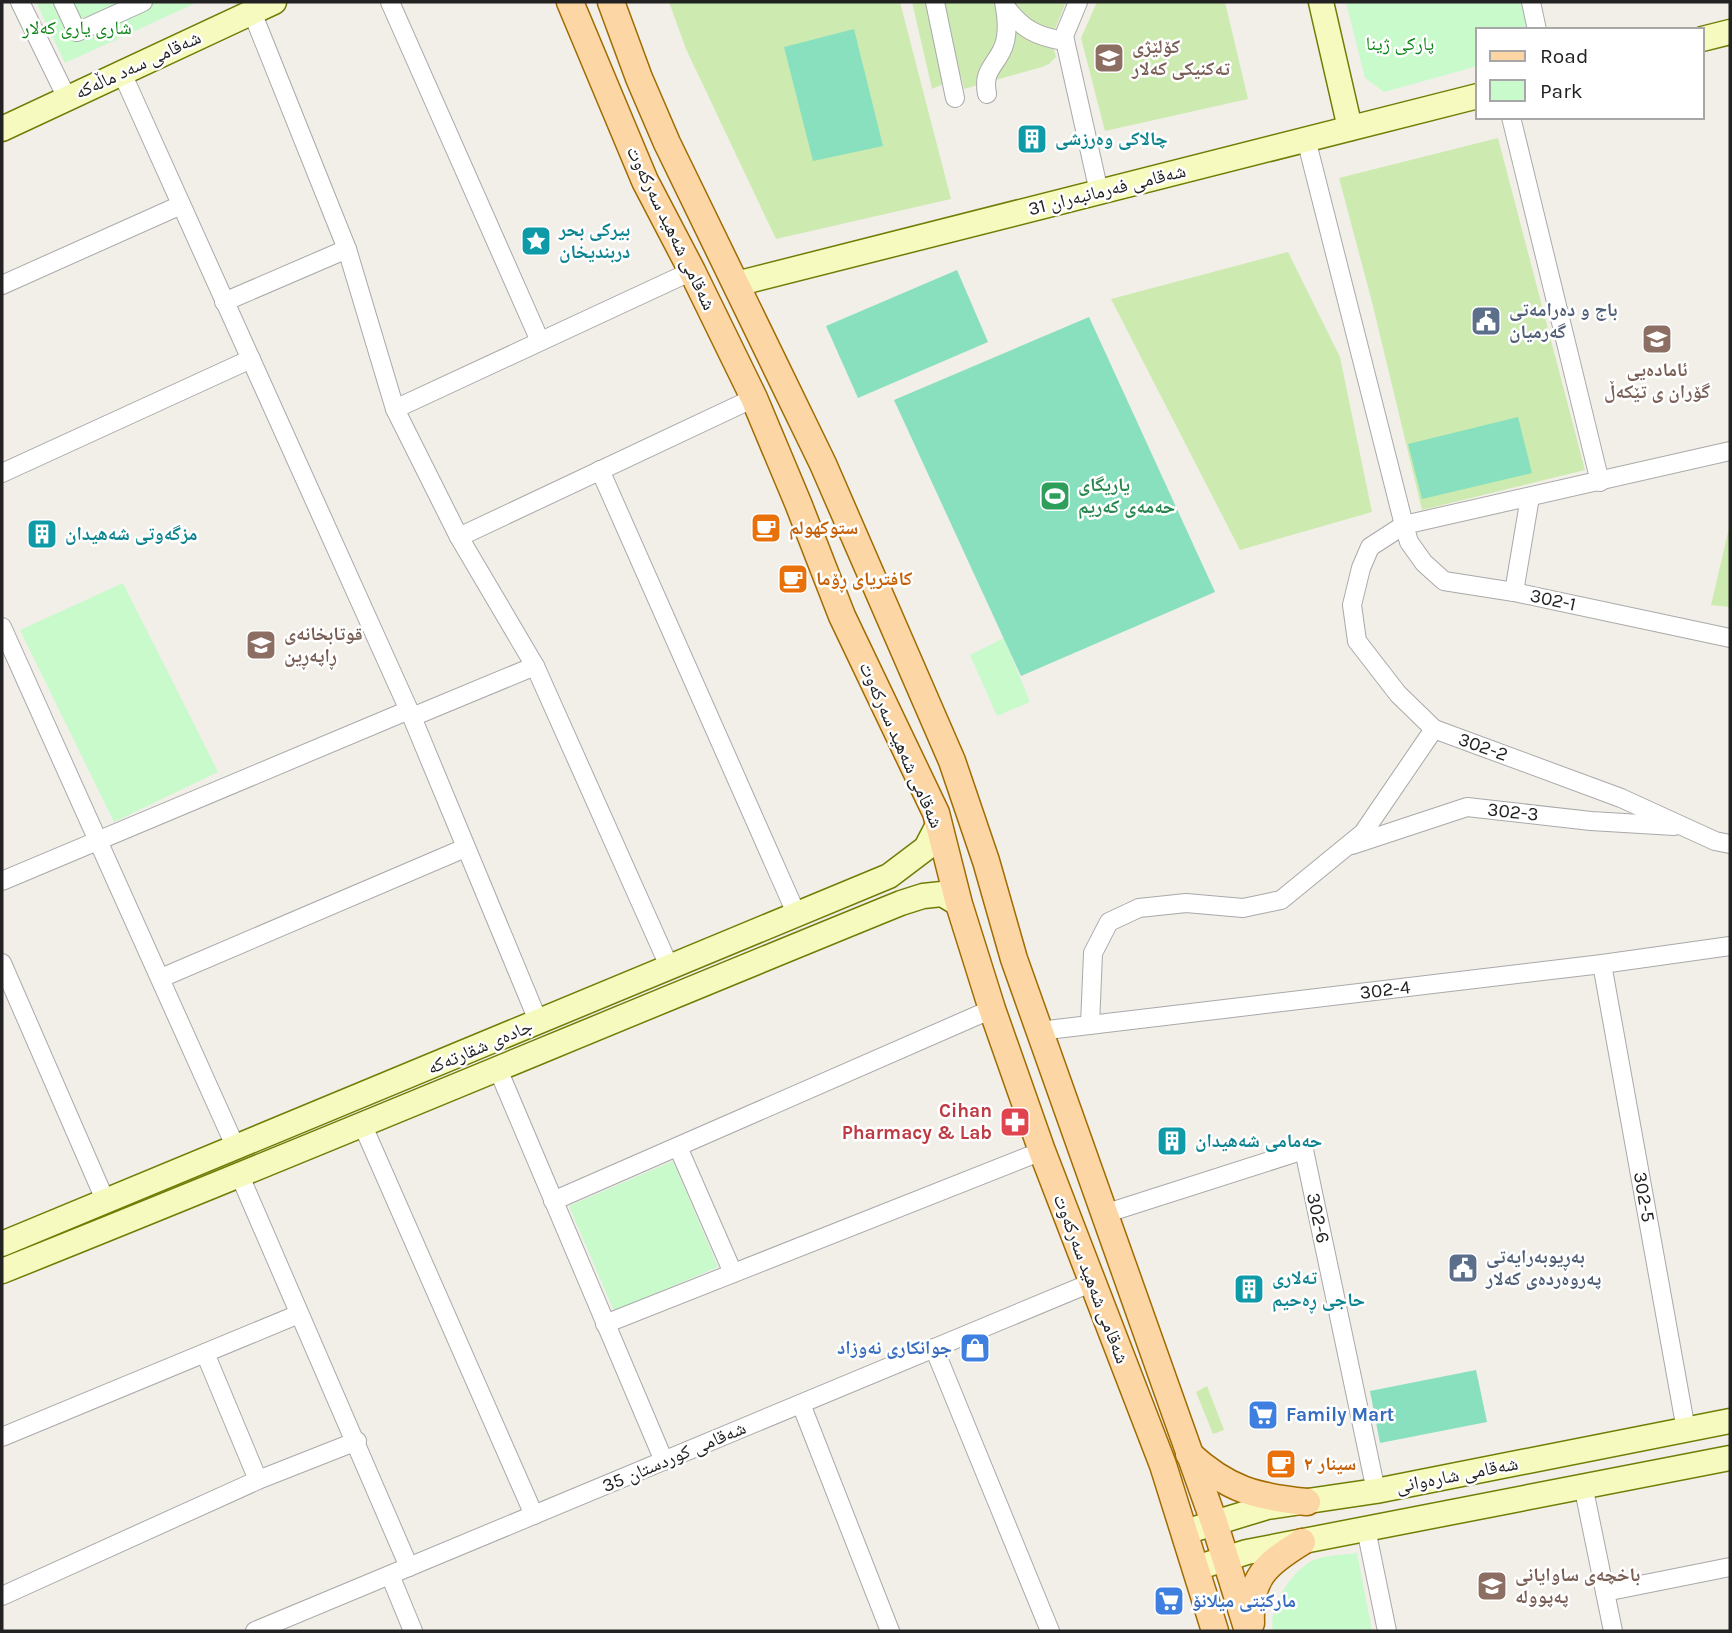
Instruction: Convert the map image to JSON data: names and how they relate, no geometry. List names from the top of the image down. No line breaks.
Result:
{"streets":{"main road":["شەقامی سەد ماڵەکە","شەقامی فەرمانبەران 31","شەقامی شەهید سەرکەوت","جادەی شقارتەکە","شەقامی شارەوانی"],"street":["302-1","302-2","302-3","302-4","302-5","302-6","شەقامی کوردستان 35"]},"crossings":[["شەقامی فەرمانبەران 31","شەقامی شەهید سەرکەوت"],["شەقامی فەرمانبەران 31","302-1"],["شەقامی شەهید سەرکەوت","302-4"],["شەقامی شەهید سەرکەوت","جادەی شقارتەکە"],["شەقامی شەهید سەرکەوت","302-6"],["شەقامی شەهید سەرکەوت","شەقامی کوردستان 35"],["شەقامی شەهید سەرکەوت","شەقامی شارەوانی"],["302-1","302-2"],["302-2","302-3"],["302-4","302-5"],["302-5","شەقامی شارەوانی"],["302-6","شەقامی شارەوانی"]],"parks":["شاری یاری کەلار","پارکی ژینا"],"places":{"school or university":["کۆلێژی تەکنیکی کەلار","ئامادەیی گۆران ی تێکەڵ","قوتابخانەی ڕاپەڕین","باخچەی ساوایانی پەپوولە"],"building":["چالاکی وەرزشی","مزگەوتی شەهیدان","حەمامی شەهیدان","تەلاری حاجی ڕەحیم"],"place":["بيركى بحر دربنديخان"],"public building":["باج و دەرامەتی گەرمیان","بەڕیوبەرایەتی پەروەردەی کەلار"],"sports":["یاریگای ‌حەمەی کەریم"],"cafe":["ستوكهولم","کافتریای ڕۆما","سینار ٢"],"pharmacy":["Cihan Pharmacy & Lab"],"shop":["جوانکاری نەوزاد"],"supermarket":["Family Mart","مارکێتی میلانۆ"]},"legend":["Road","Park"]}
